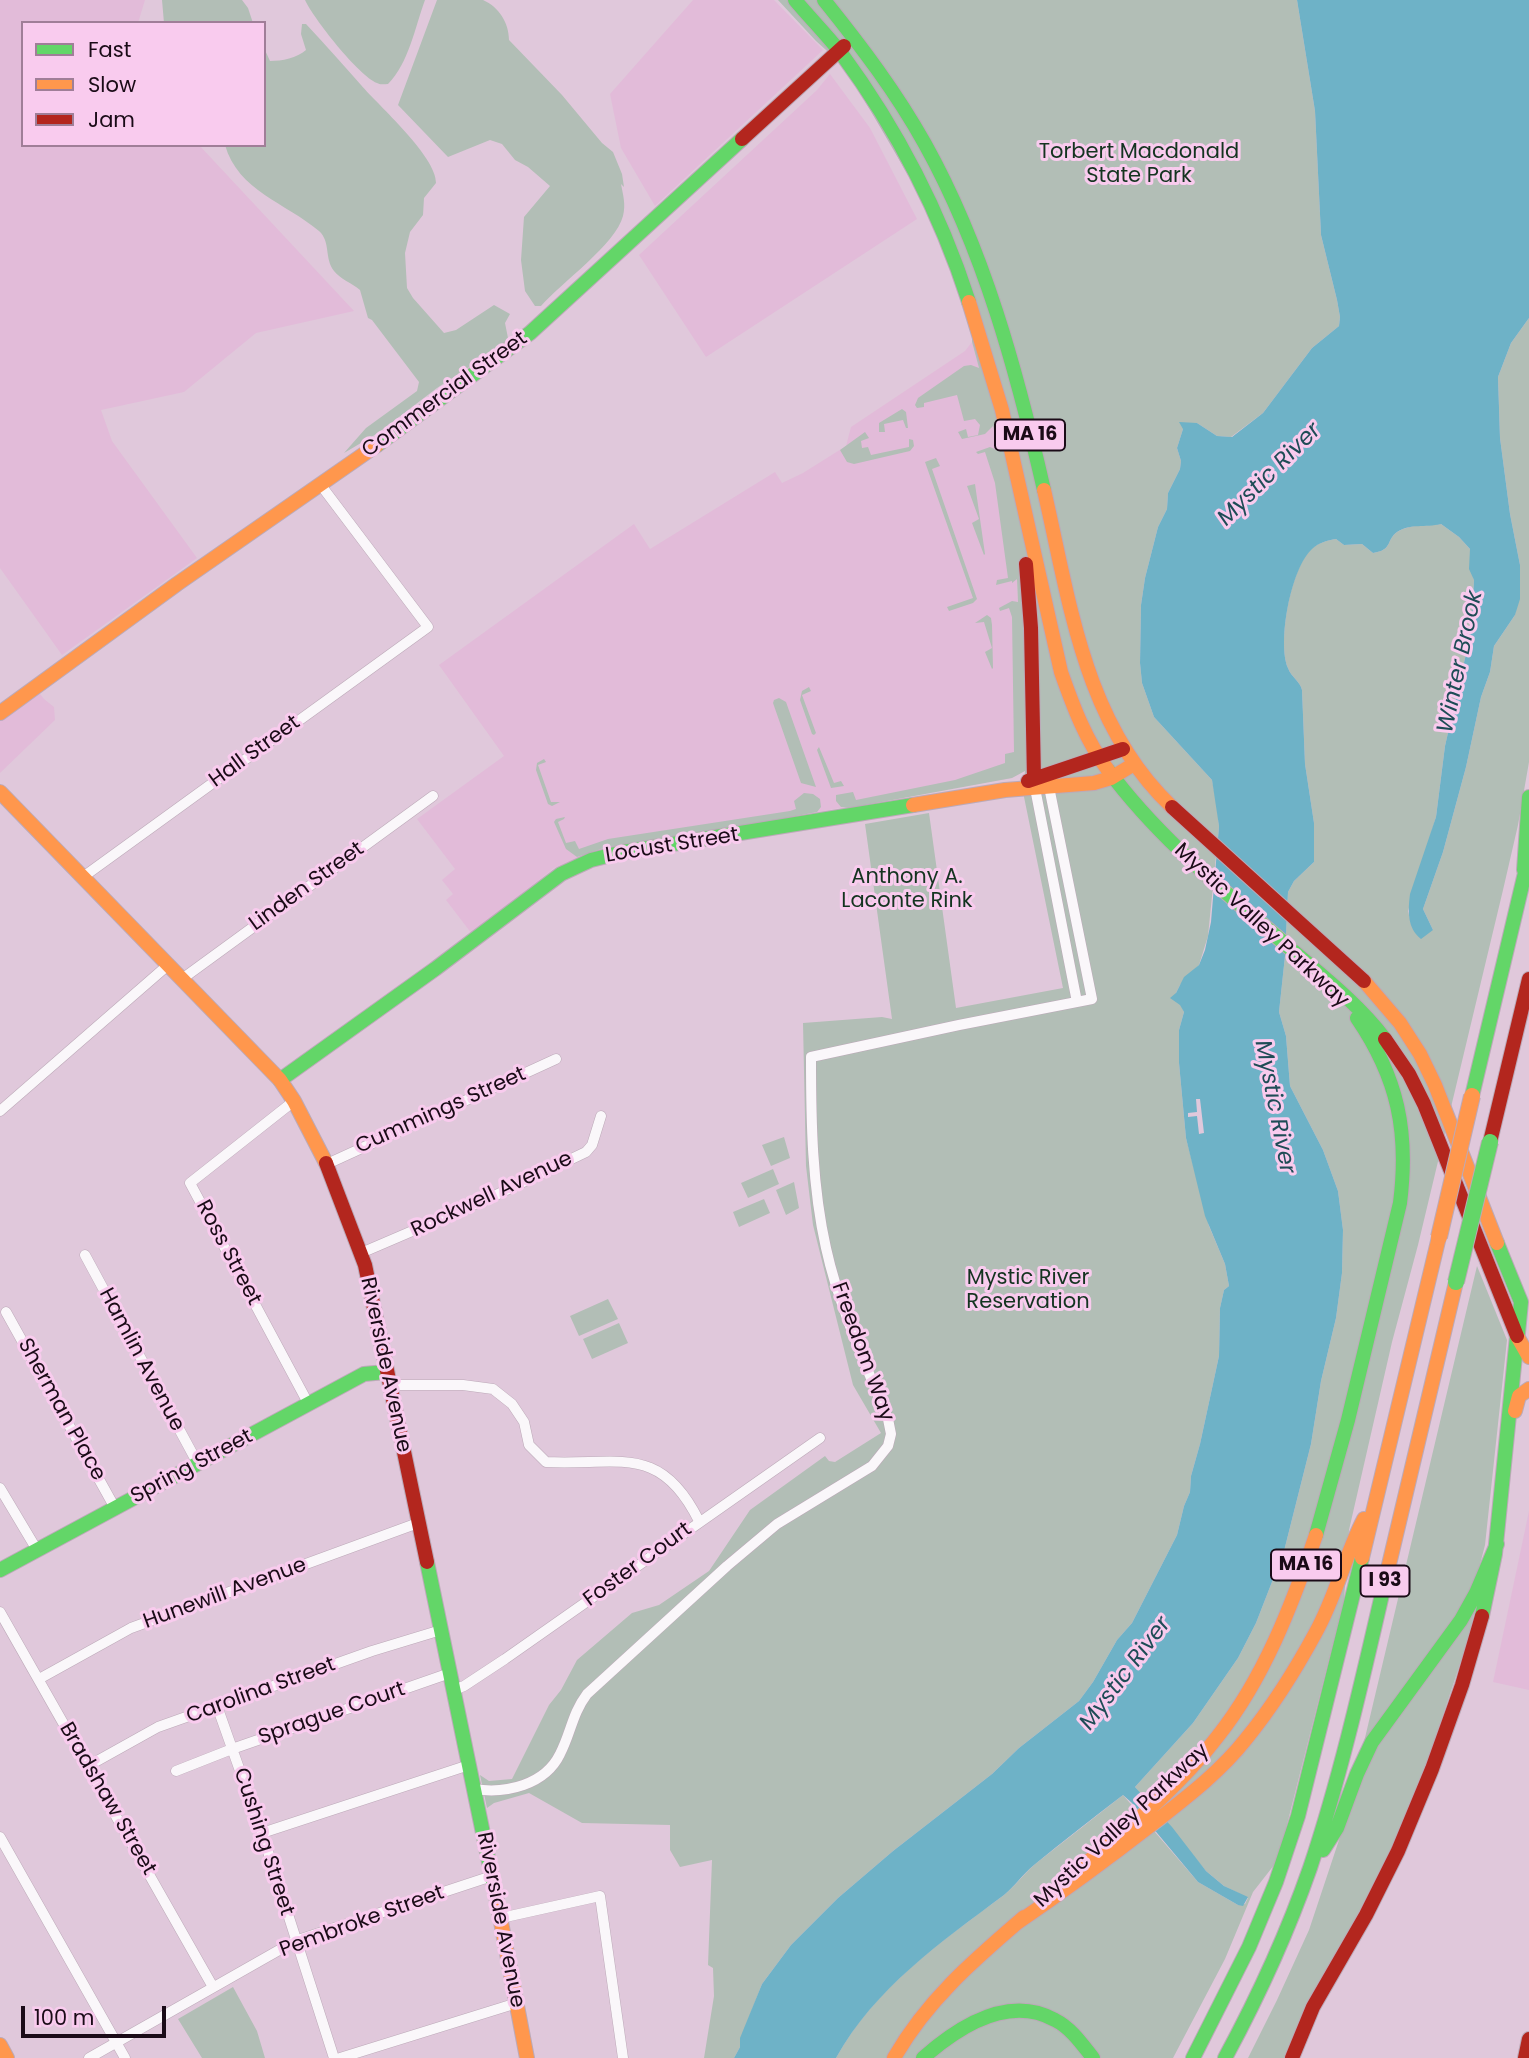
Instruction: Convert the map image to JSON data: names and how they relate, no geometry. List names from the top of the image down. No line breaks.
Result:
{"streets":{"main road":["Commercial Street","MA 16","Locust Street","Mystic Valley Parkway","Riverside Avenue","Spring Street","I 93"],"street":["Hall Street","Linden Street","Cummings Street","Rockwell Avenue","Ross Street","Freedom Way","Hamlin Avenue","Sherman Place","Foster Court","Hunewill Avenue","Carolina Street","Sprague Court","Bradshaw Street","Cushing Street","Pembroke Street"]},"crossings":[["Commercial Street","Hall Street"],["Commercial Street","Mystic Valley Parkway"],["Hall Street","Riverside Avenue"],["Locust Street","Mystic Valley Parkway"],["Locust Street","Freedom Way"],["Locust Street","Riverside Avenue"],["Linden Street","Riverside Avenue"],["Cummings Street","Riverside Avenue"],["Rockwell Avenue","Riverside Avenue"],["Ross Street","Riverside Avenue"],["Ross Street","Spring Street"],["Freedom Way","Riverside Avenue"],["Hamlin Avenue","Spring Street"],["Riverside Avenue","Spring Street"],["Riverside Avenue","Foster Court"],["Riverside Avenue","Hunewill Avenue"],["Riverside Avenue","Carolina Street"],["Riverside Avenue","Sprague Court"],["Riverside Avenue","Pembroke Street"],["Sherman Place","Spring Street"],["Hunewill Avenue","Bradshaw Street"],["Carolina Street","Bradshaw Street"],["Carolina Street","Cushing Street"],["Sprague Court","Cushing Street"],["Bradshaw Street","Pembroke Street"],["Cushing Street","Pembroke Street"]],"water":["Mystic River","Winter Brook"],"parks":["Torbert Macdonald State Park","Anthony A. Laconte Rink","Mystic River Reservation"],"legend":["Fast","Slow","Jam"],"scale_bar":"100 m"}
